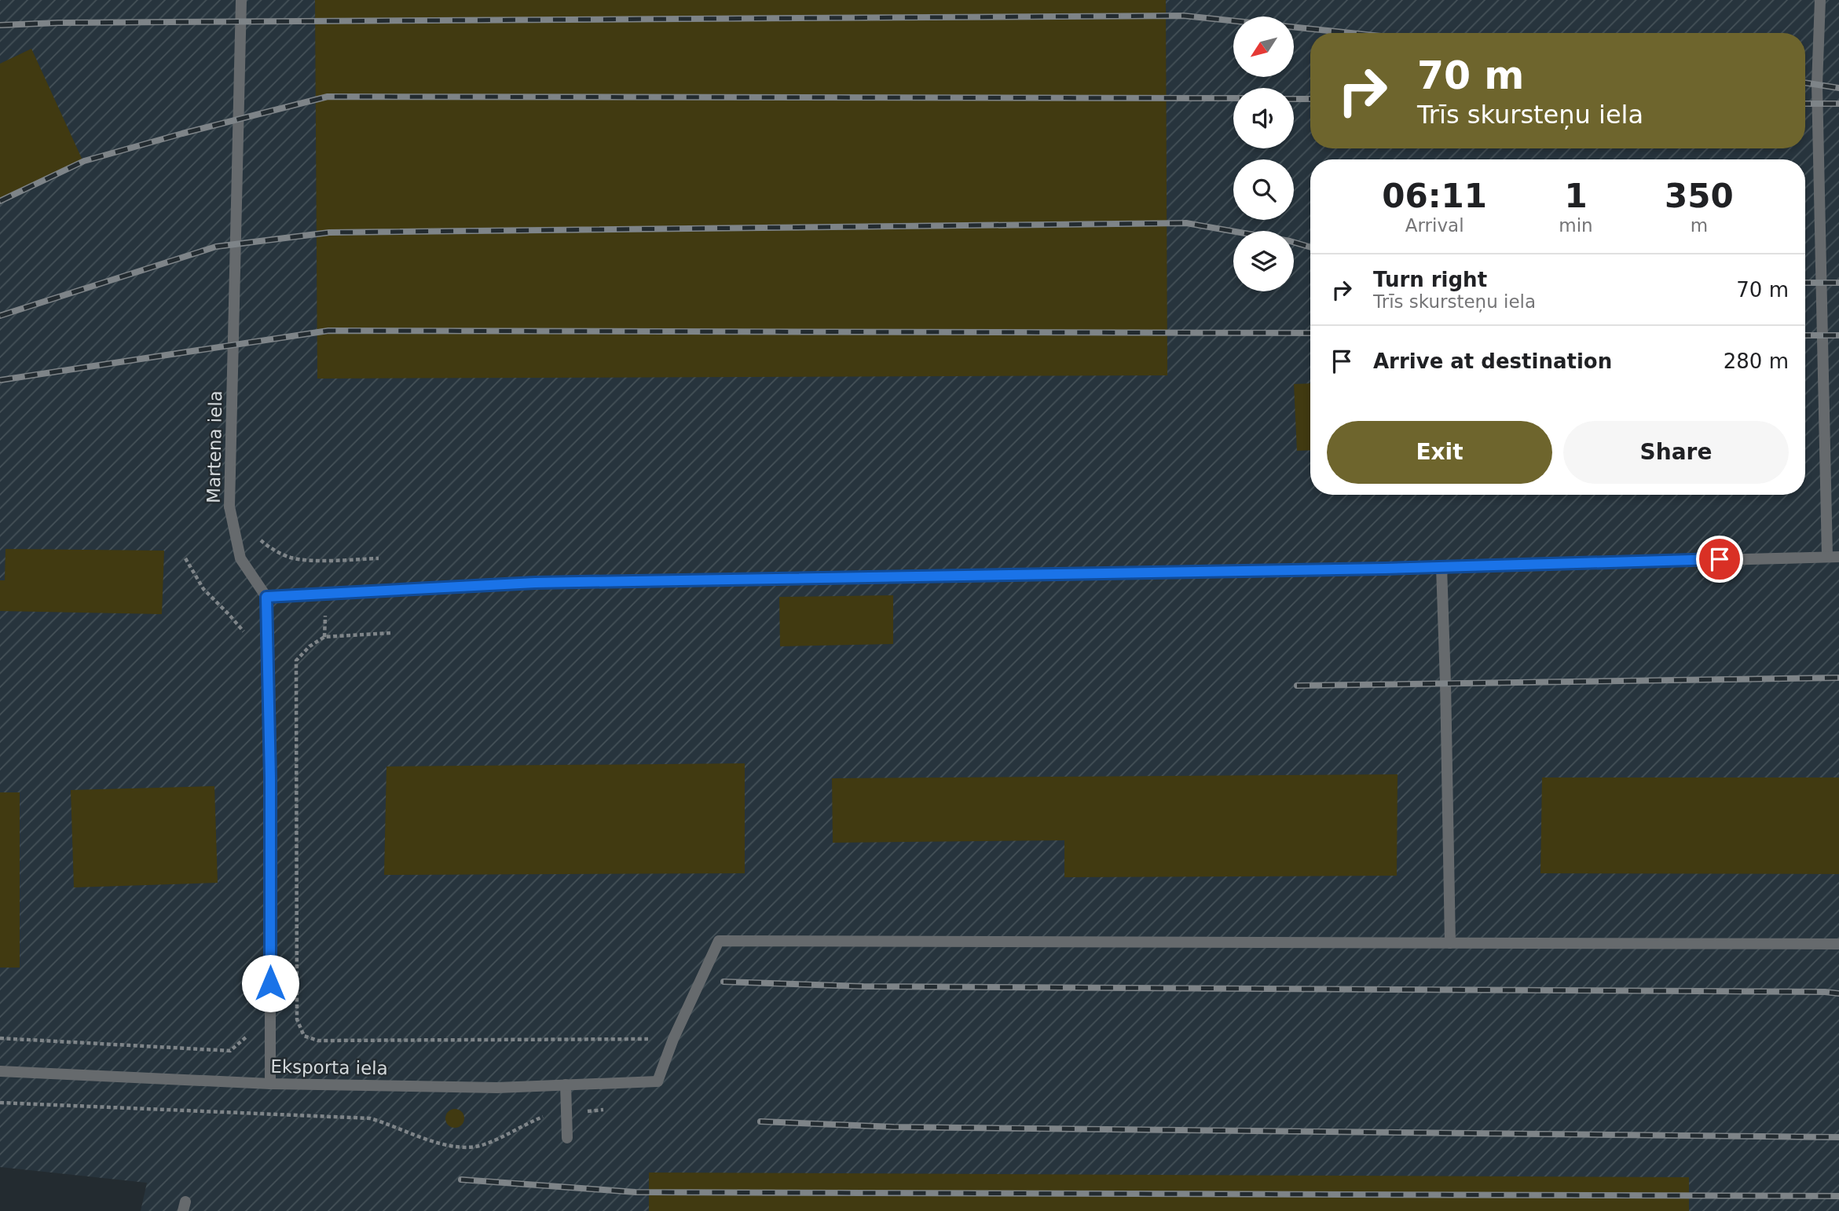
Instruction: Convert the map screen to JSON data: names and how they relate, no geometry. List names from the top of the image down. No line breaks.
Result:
{"streets":{"street":["Martena iela","Eksporta iela"]},"north":"bottom left","page":{"turn":["70 m","Trīs skursteņu iela"],"eta":["06:11","Arrival","1","min","350","m"],"list":[{"name":"Turn right","note":"Trīs skursteņu iela","value":"70 m"},{"name":"Arrive at destination","value":"280 m"}],"buttons":["Exit","Share"]}}
